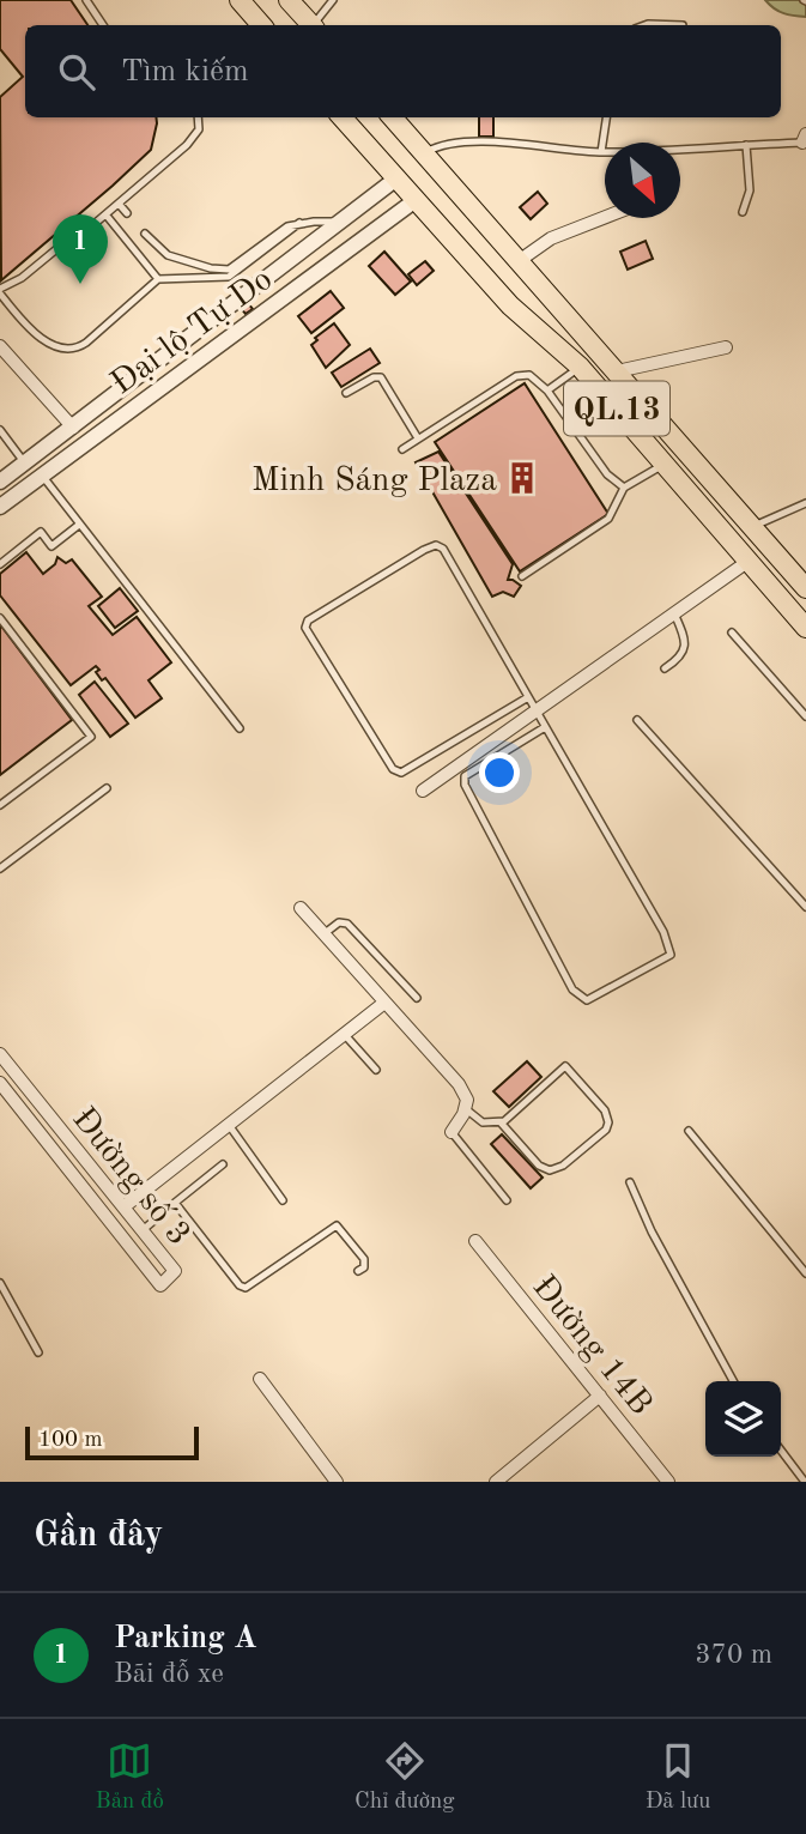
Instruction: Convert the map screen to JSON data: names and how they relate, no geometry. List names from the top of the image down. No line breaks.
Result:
{"streets":{"highway":["QL.13"],"street":["Đại lộ Tự Do","Đường số 3","Đường 14B"]},"crossings":[["Đại lộ Tự Do","QL.13"]],"places":{"building":["Minh Sáng Plaza"]},"scale_bar":"100 m","north":"bottom right","page":{"search":"Tìm kiếm","pins":"1","scale":"100 m","heading":"Gần đây","list":[{"mark":"1","name":"Parking A","note":"Bãi đỗ xe","value":"370 m"}],"nav":["Bản đồ","Chỉ đường","Đã lưu"]}}
